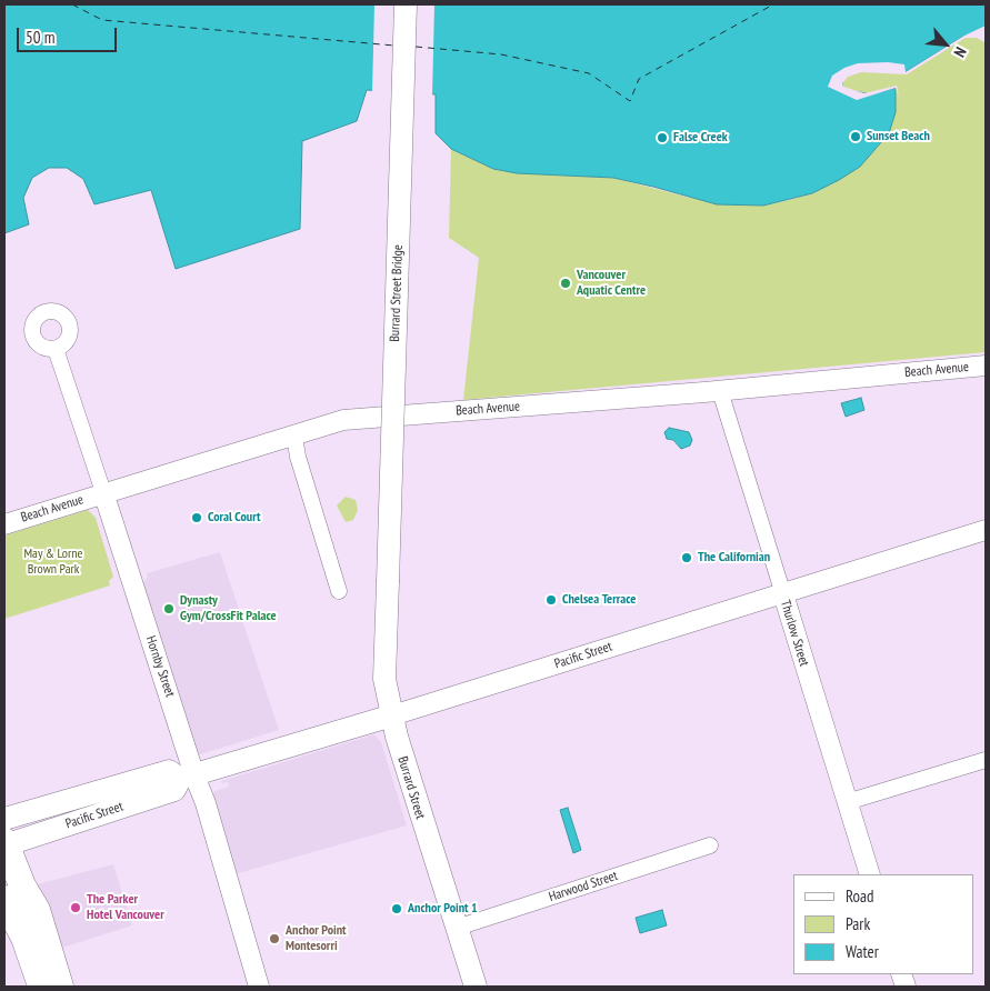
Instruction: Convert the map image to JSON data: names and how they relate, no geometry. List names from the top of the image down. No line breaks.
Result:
{"streets":{"main road":["Burrard Street Bridge","Pacific Street","Burrard Street"],"street":["Beach Avenue","Thurlow Street","Hornby Street","Harwood Street"]},"crossings":[["Burrard Street Bridge","Burrard Street"],["Beach Avenue","Thurlow Street"],["Beach Avenue","Hornby Street"],["Thurlow Street","Pacific Street"],["Pacific Street","Hornby Street"],["Pacific Street","Burrard Street"],["Burrard Street","Harwood Street"]],"parks":["May & Lorne Brown Park"],"places":["Sunset Beach","False Creek","Vancouver Aquatic Centre","Coral Court","The Californian","Chelsea Terrace","Dynasty Gym/CrossFit Palace","The Parker Hotel Vancouver","Anchor Point 1","Anchor Point Montesorri"],"legend":["Road","Park","Water"],"scale_bar":"50 m","north":"bottom right"}
